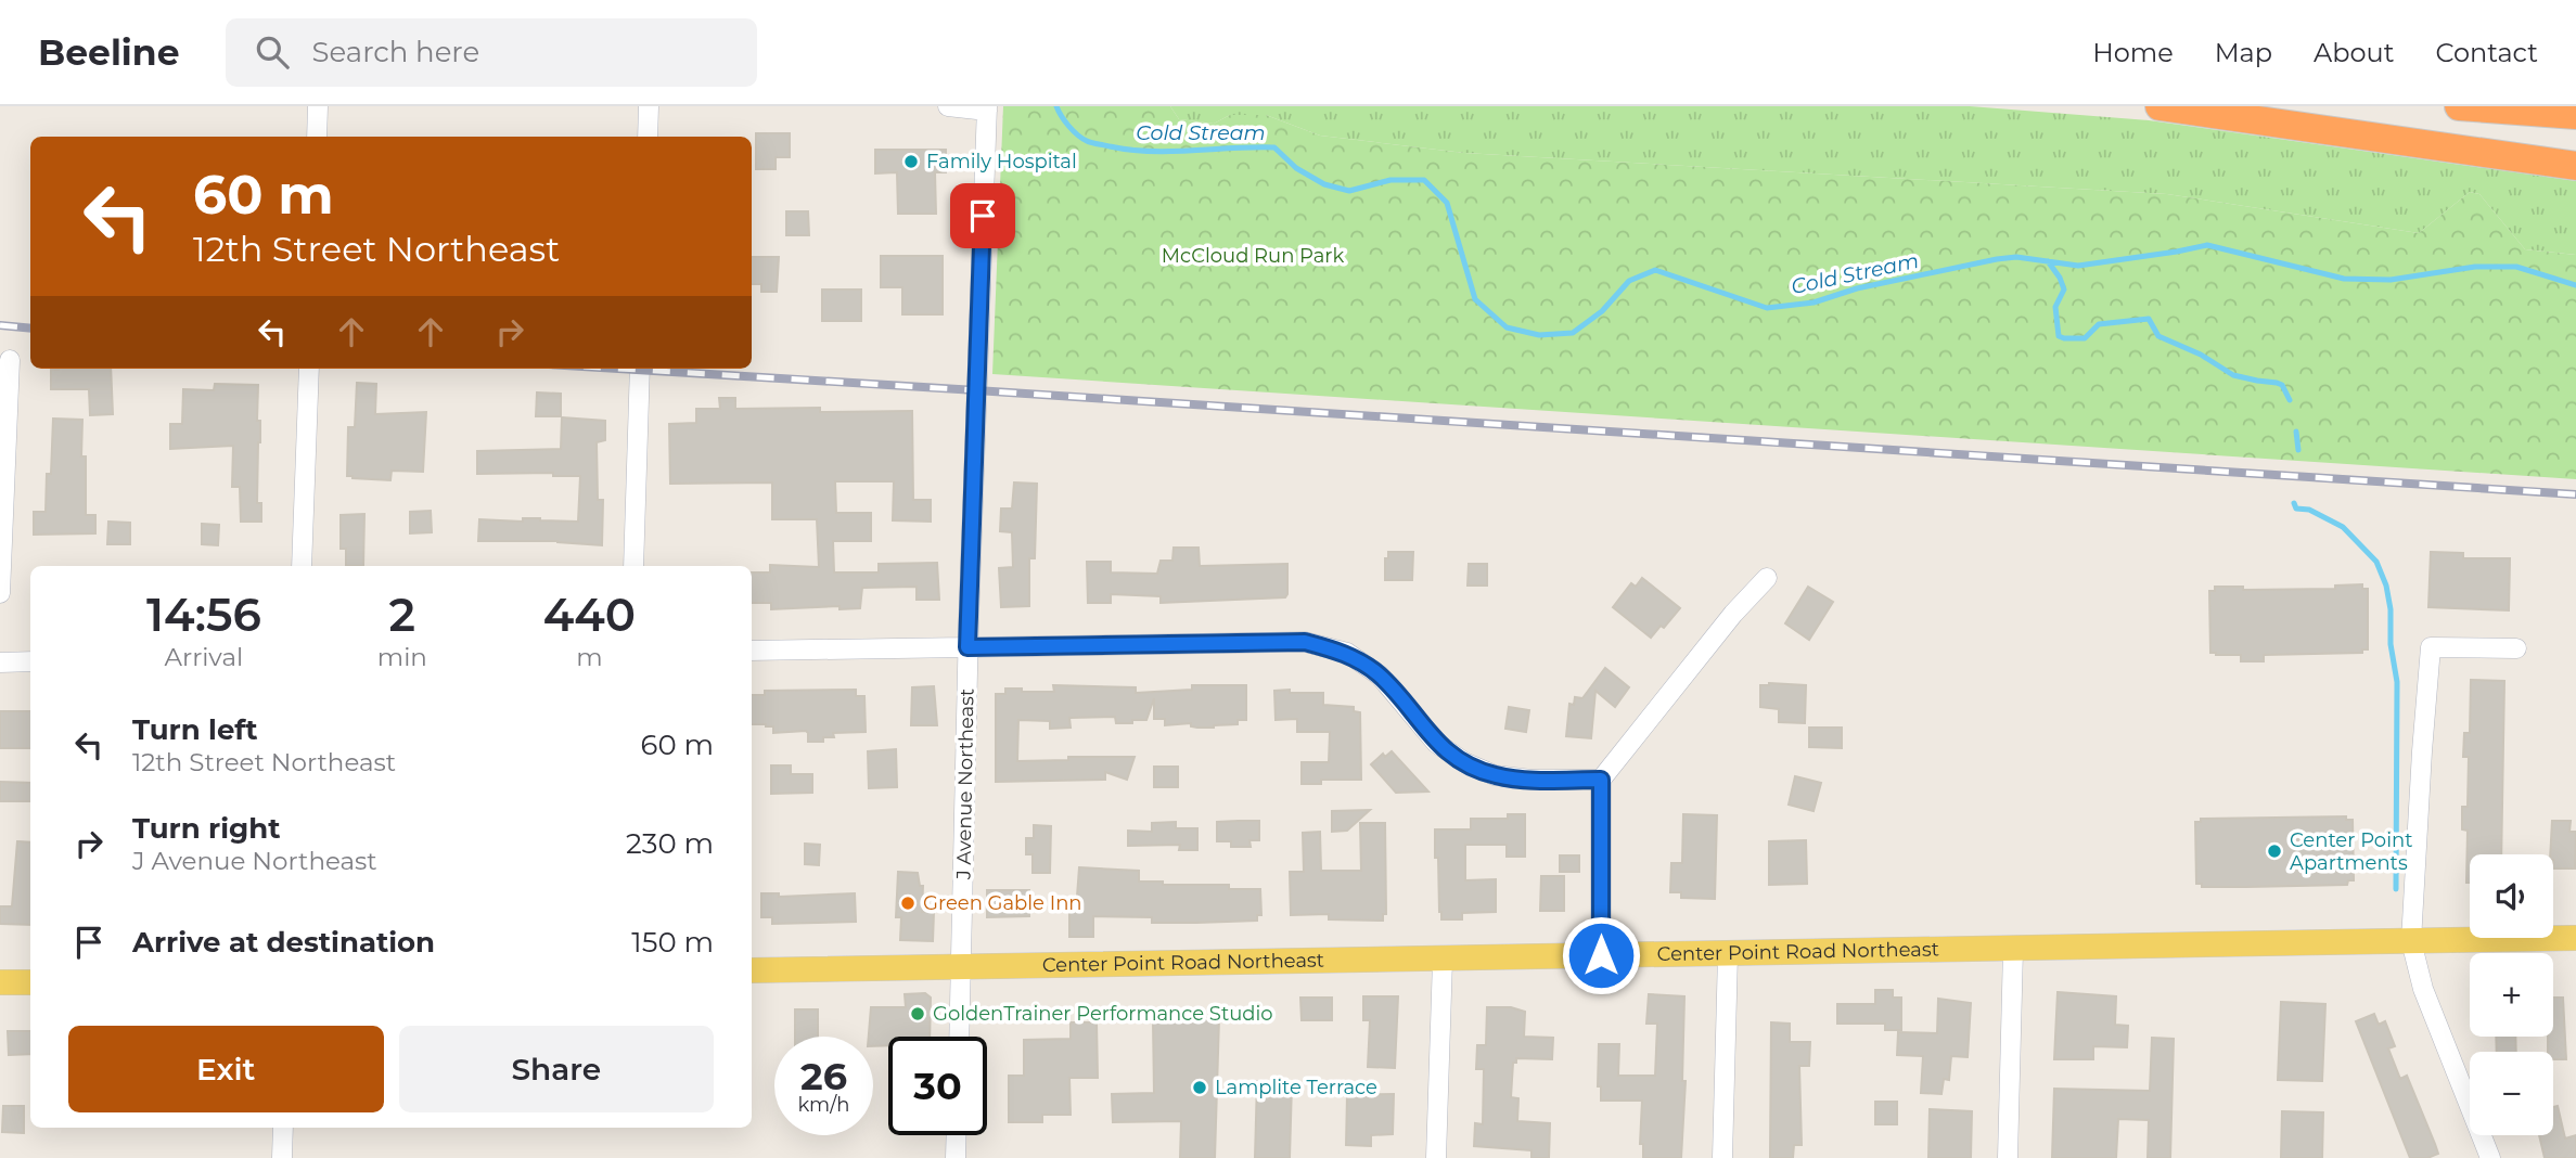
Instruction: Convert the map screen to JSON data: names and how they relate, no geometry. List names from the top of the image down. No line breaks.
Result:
{"streets":{"main road":["Center Point Road Northeast"],"street":["J Avenue Northeast"]},"crossings":[["J Avenue Northeast","Center Point Road Northeast"]],"water":["Cold Stream"],"parks":["McCloud Run Park"],"places":["Family Hospital","Center Point Apartments","Green Gable Inn","GoldenTrainer Performance Studio","Lamplite Terrace"],"page":{"header":"Beeline","search":"Search here","nav":["Home","Map","About","Contact"],"turn":["60 m","12th Street Northeast"],"eta":["14:56","Arrival","2","min","440","m"],"list":[{"name":"Turn left","note":"12th Street Northeast","value":"60 m"},{"name":"Turn right","note":"J Avenue Northeast","value":"230 m"},{"name":"Arrive at destination","value":"150 m"}],"map_buttons":["+","−"],"buttons":["Exit","Share"],"speed":"26 km/h","limit":"30"}}
